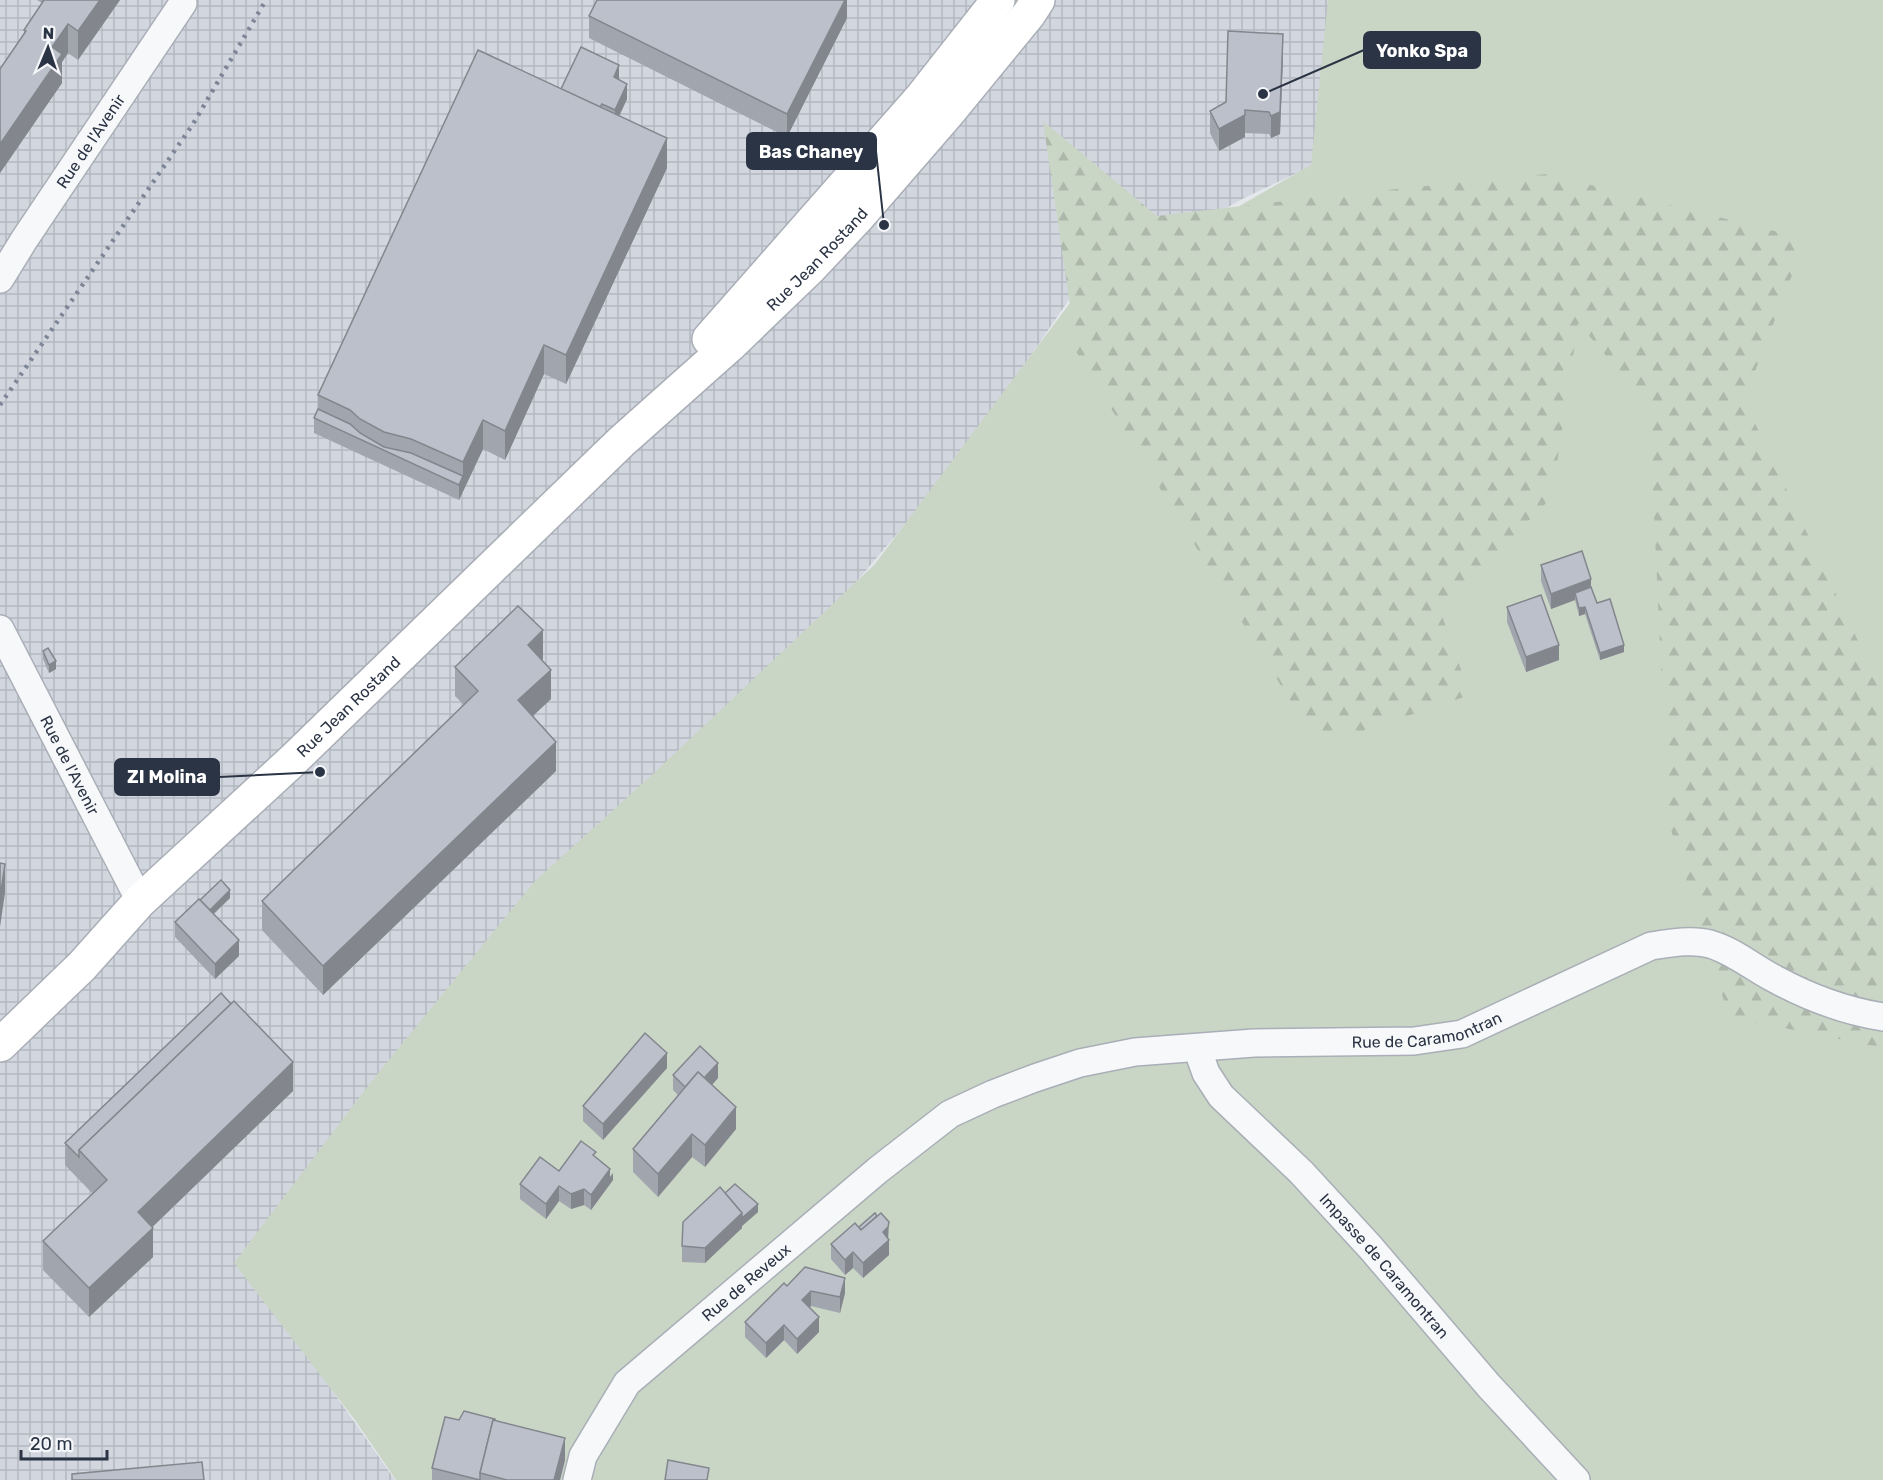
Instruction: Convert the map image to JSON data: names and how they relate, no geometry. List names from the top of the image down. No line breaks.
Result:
{"streets":{"main road":["Rue Jean Rostand"],"street":["Rue de l'Avenir","Rue de Caramontran","Impasse de Caramontran","Rue de Reveux"]},"crossings":[["Rue de l'Avenir","Rue Jean Rostand"],["Rue de Caramontran","Impasse de Caramontran"],["Rue de Caramontran","Rue de Reveux"]],"places":["Yonko Spa","Bas Chaney","ZI Molina"],"scale_bar":"20 m","north":"top"}
